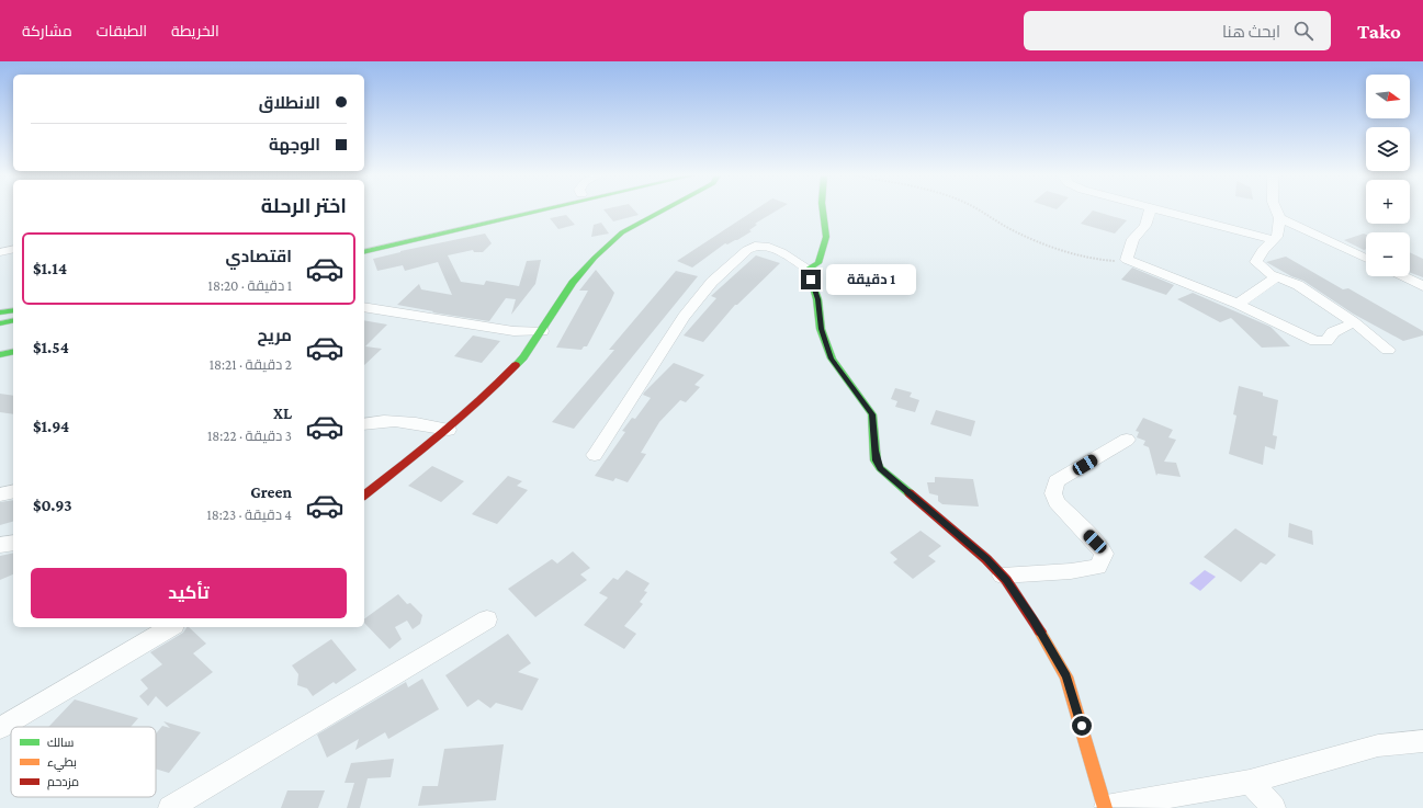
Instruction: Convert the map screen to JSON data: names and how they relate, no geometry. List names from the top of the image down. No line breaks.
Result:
{"legend":["سالك","بطيء","مزدحم"],"north":"right","page":{"header":"Tako","search":"ابحث هنا","nav":["الخريطة","الطبقات","مشاركة"],"map_buttons":["+","−"],"banner":["الانطلاق","الوجهة"],"heading":"اختر الرحلة","list":[{"name":"اقتصادي","note":"1 دقيقة · 18:20","value":"$1.14"},{"name":"مريح","note":"2 دقيقة · 18:21","value":"$1.54"},{"name":"XL","note":"3 دقيقة · 18:22","value":"$1.94"},{"name":"Green","note":"4 دقيقة · 18:23","value":"$0.93"}],"bubble":"1 دقيقة","buttons":"تأكيد"}}
